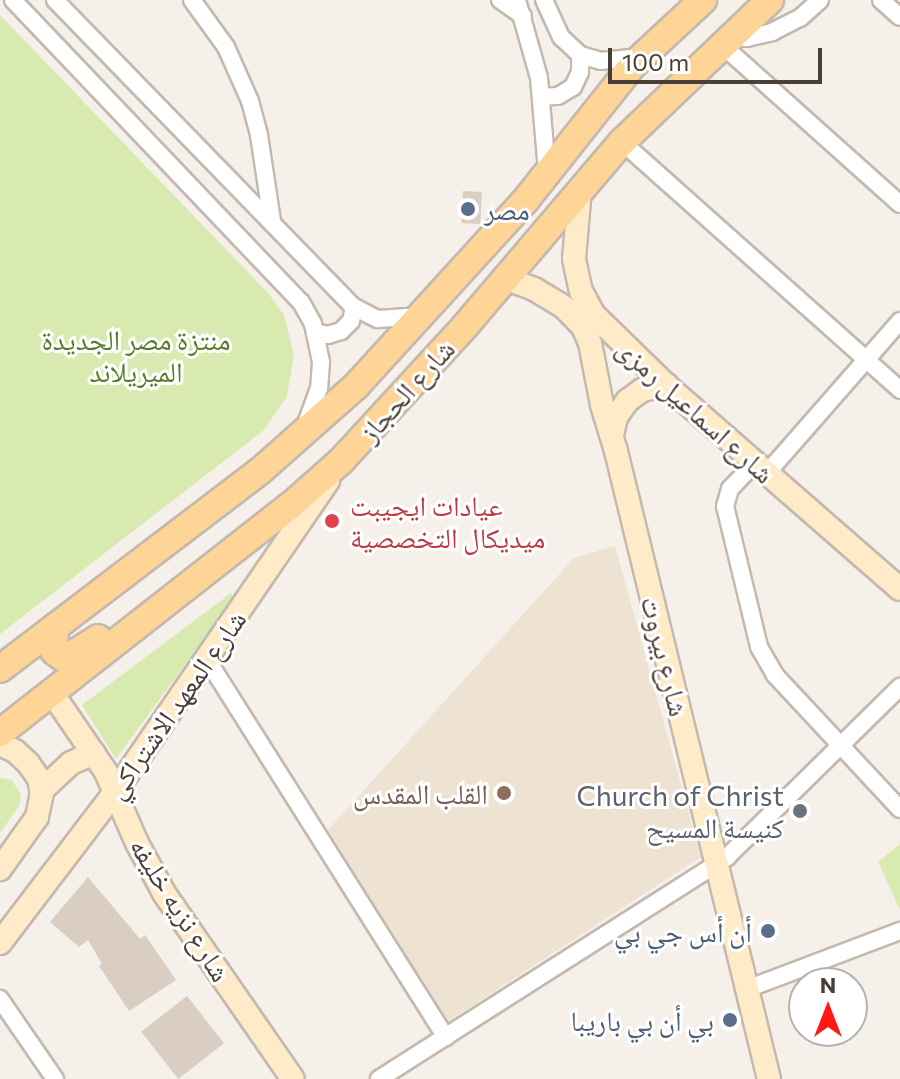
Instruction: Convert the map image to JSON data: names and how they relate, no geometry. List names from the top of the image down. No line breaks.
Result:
{"streets":{"main road":["شارع الحجاز"],"street":["شارع اسماعيل رمزى","شارع بيروت","شارع المعهد الاشتراكي","شارع نزيه خليفه"]},"crossings":[["شارع الحجاز","شارع اسماعيل رمزى"],["شارع الحجاز","شارع بيروت"],["شارع الحجاز","شارع المعهد الاشتراكي"],["شارع الحجاز","شارع نزيه خليفه"],["شارع المعهد الاشتراكي","شارع نزيه خليفه"]],"parks":["منتزة مصر الجديدة الميريلاند"],"places":["مصر","عيادات ايجيبت ميديكال التخصصية","القلب المقدس","Church of Christ كنيسة المسيح","أن أس جي بي","بي أن بي باريبا"],"scale_bar":"100 m","north":"top"}
